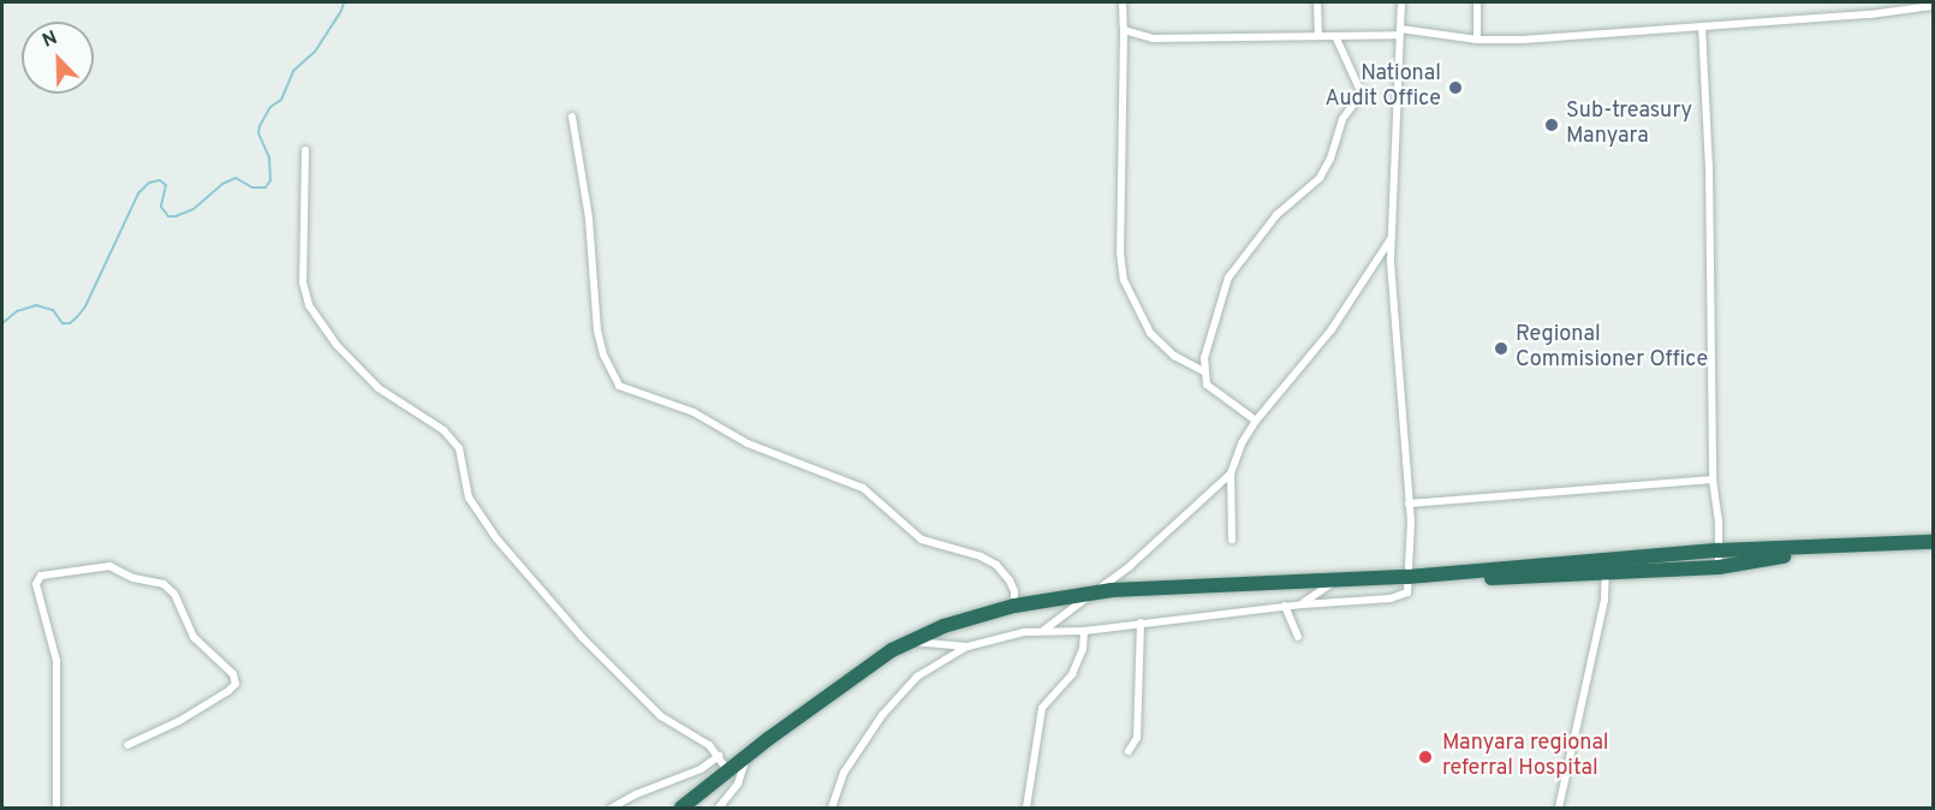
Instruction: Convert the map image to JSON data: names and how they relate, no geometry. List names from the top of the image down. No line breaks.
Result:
{"places":["National Audit Office","Sub-treasury Manyara","Regional Commisioner Office","Manyara regional referral Hospital"],"north":"top left"}
